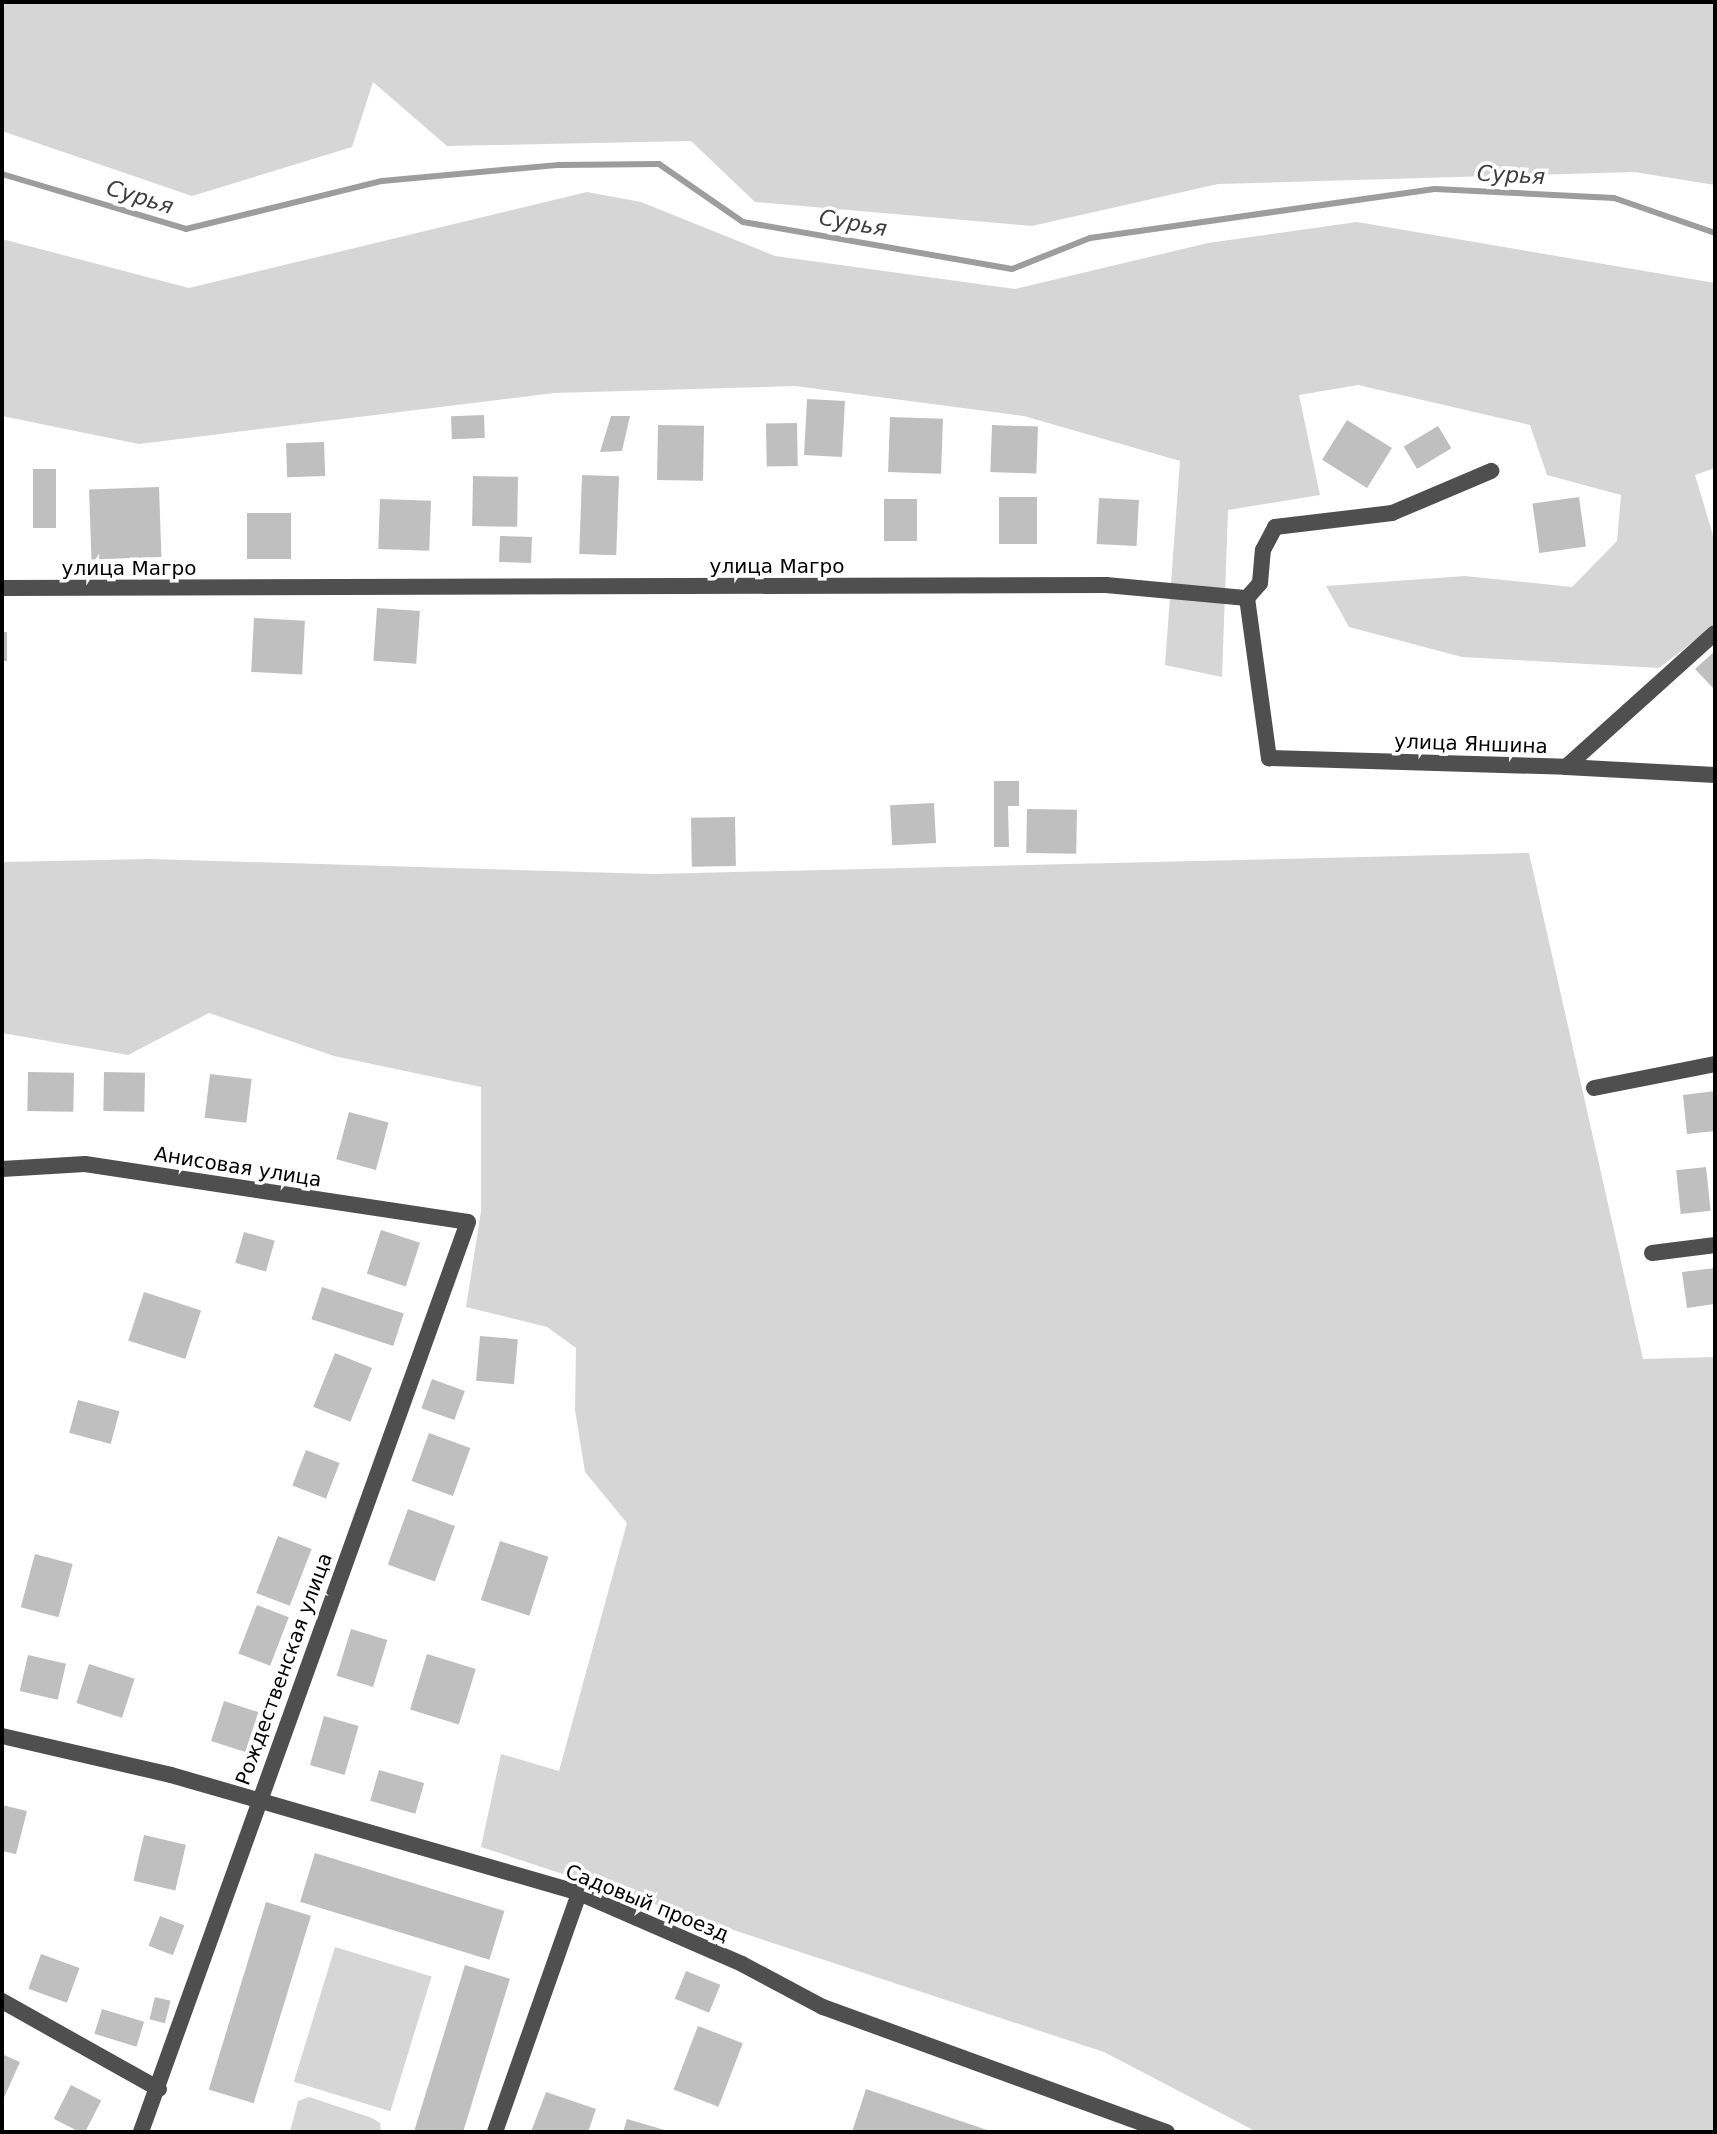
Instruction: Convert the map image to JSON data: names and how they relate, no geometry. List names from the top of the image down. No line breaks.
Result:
{"streets":{"street":["улица Магро","улица Яншина","Анисовая улица","Рождественская улица","Садовый проезд"]},"crossings":[["улица Магро","улица Яншина"],["Анисовая улица","Рождественская улица"],["Рождественская улица","Садовый проезд"]],"water":["Сурья"]}
